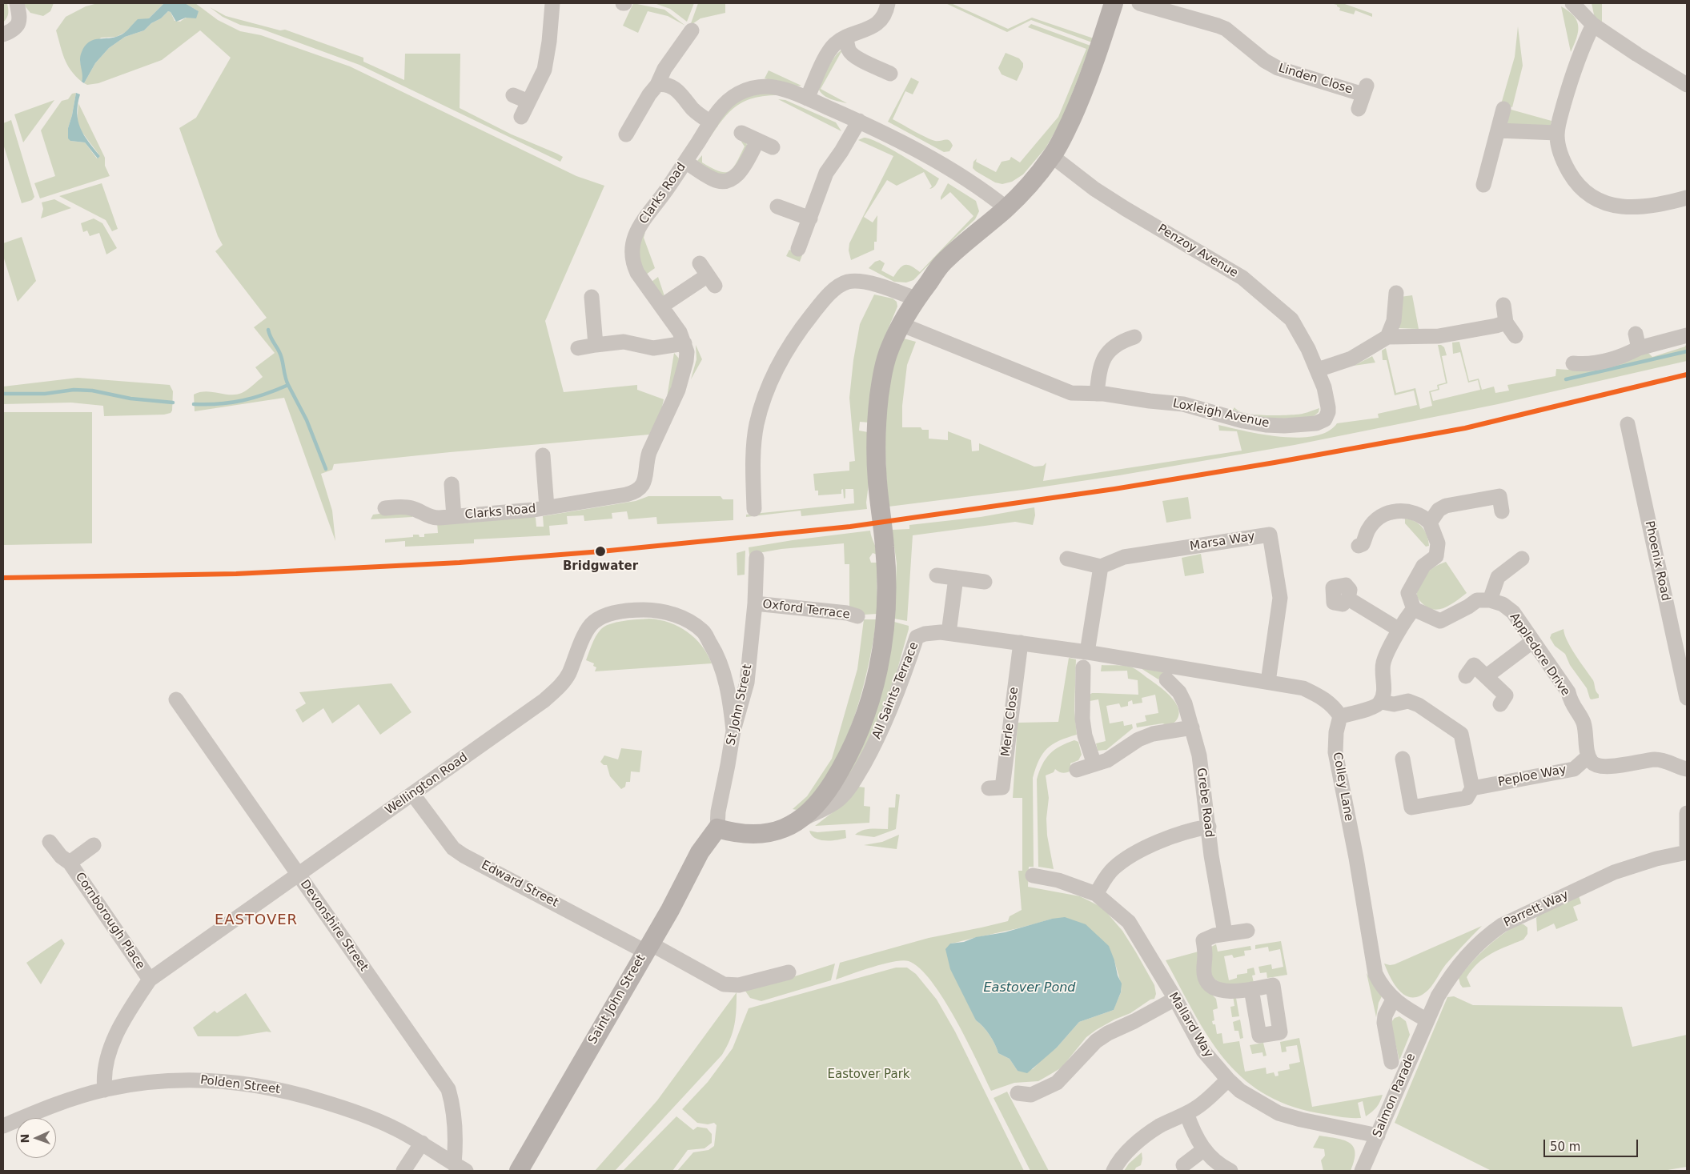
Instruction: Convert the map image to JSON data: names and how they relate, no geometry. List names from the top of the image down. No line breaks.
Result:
{"streets":{"main road":["Saint John Street"],"street":["Linden Close","Clarks Road","Penzoy Avenue","Loxleigh Avenue","Marsa Way","Phoenix Road","Oxford Terrace","Appledore Drive","All Saints Terrace","St John Street","Merle Close","Peploe Way","Wellington Road","Colley Lane","Grebe Road","Edward Street","Parrett Way","Cornborough Place","Devonshire Street","Mallard Way","Polden Street","Salmon Parade"]},"crossings":[["Penzoy Avenue","Loxleigh Avenue"],["Oxford Terrace","St John Street"],["Appledore Drive","Peploe Way"],["All Saints Terrace","Merle Close"],["St John Street","Wellington Road"],["St John Street","Saint John Street"],["Wellington Road","Edward Street"],["Wellington Road","Cornborough Place"],["Wellington Road","Devonshire Street"],["Wellington Road","Polden Street"],["Colley Lane","Parrett Way"],["Colley Lane","Salmon Parade"],["Edward Street","Saint John Street"],["Parrett Way","Salmon Parade"],["Devonshire Street","Polden Street"],["Mallard Way","Salmon Parade"]],"districts":["EASTOVER"],"water":["Eastover Pond"],"parks":["Eastover Park"],"places":["Bridgwater"],"scale_bar":"50 m","north":"left"}
